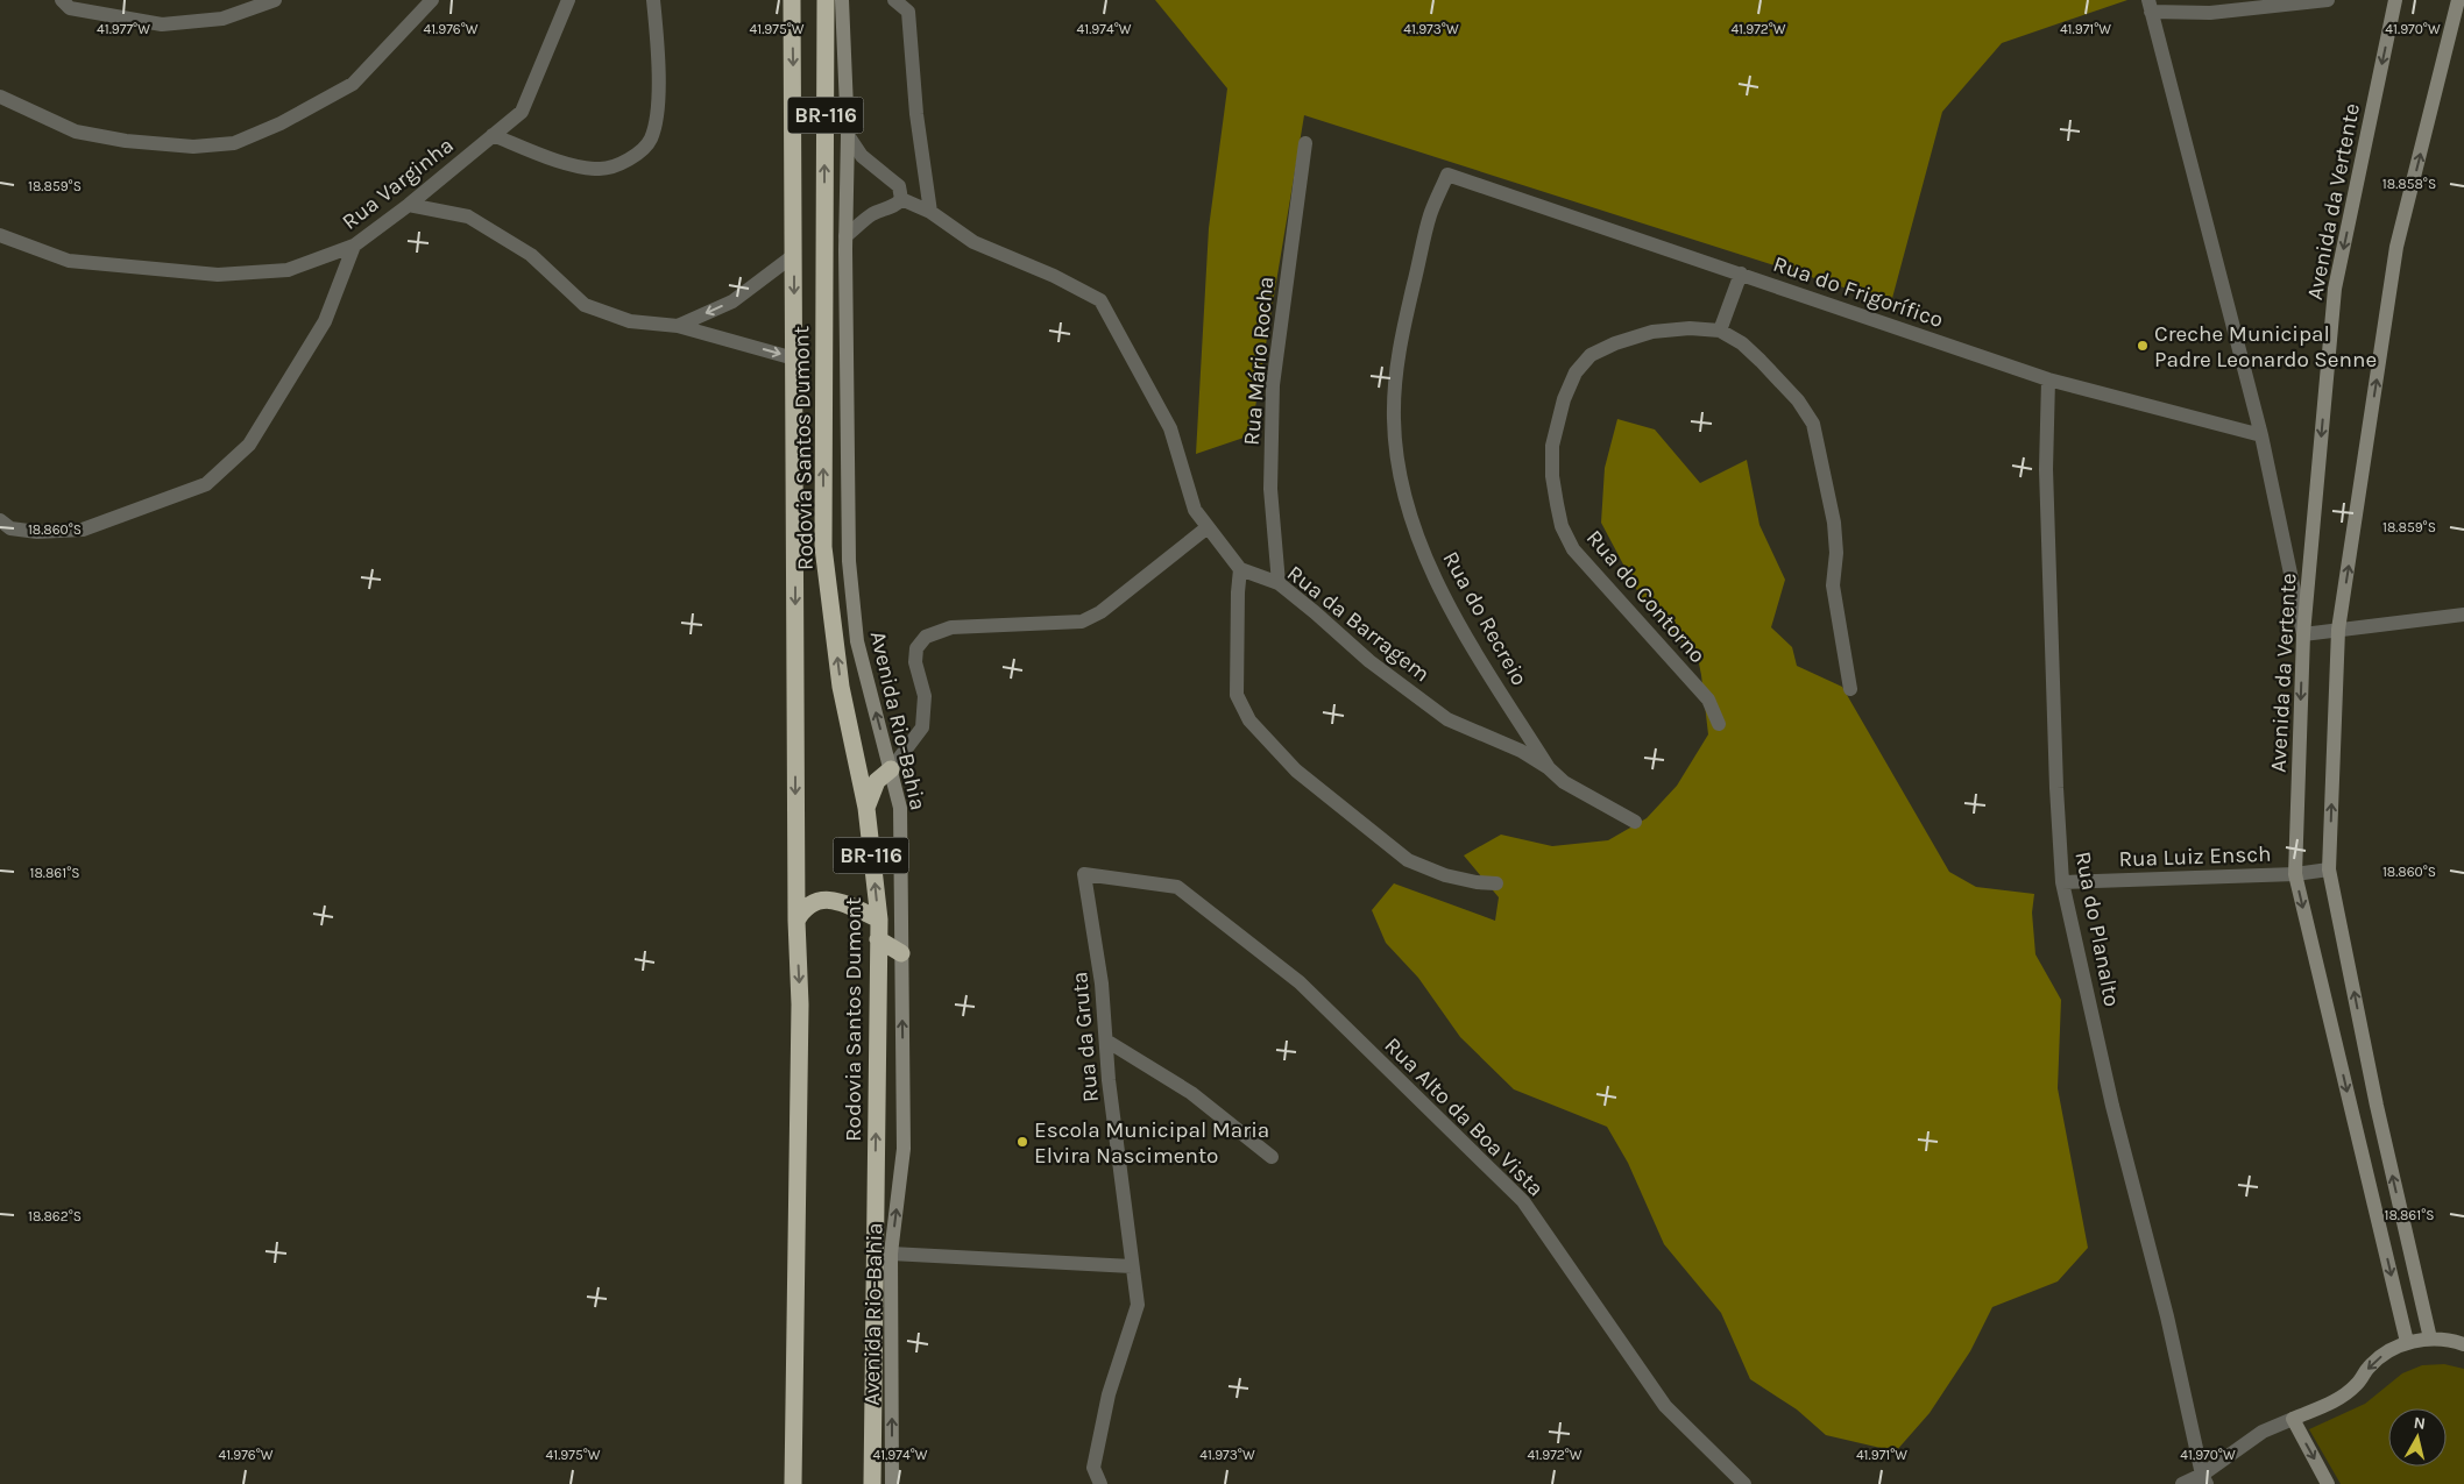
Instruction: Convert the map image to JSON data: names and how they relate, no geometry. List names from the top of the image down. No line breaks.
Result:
{"streets":{"highway":["BR-116","Rodovia Santos Dumont"],"street":["Rua Varginha","Avenida da Vertente","Rua do Frigorífico","Rua Mário Rocha","Rua do Contorno","Rua do Recreio","Rua da Barragem","Avenida Rio-Bahia","Rua Luiz Ensch","Rua do Planalto","Rua da Gruta","Rua Alto da Boa Vista"]},"crossings":[["Avenida da Vertente","Rua Luiz Ensch"],["Rua do Frigorífico","Rua do Recreio"],["Rua do Frigorífico","Rua do Planalto"],["Rua Mário Rocha","Rua da Barragem"],["Rua do Recreio","Rua da Barragem"],["Rua Luiz Ensch","Rua do Planalto"],["Rua da Gruta","Rua Alto da Boa Vista"]],"one_way":["Avenida Rio-Bahia"],"places":["Creche Municipal Padre Leonardo Senne","Escola Municipal Maria Elvira Nascimento"],"north":"top","coordinates":["41.977°W","41.976°W","41.975°W","41.974°W","41.973°W","41.972°W","41.971°W","41.970°W","18.858°S","18.859°S","18.860°S","18.861°S","18.862°S"]}
